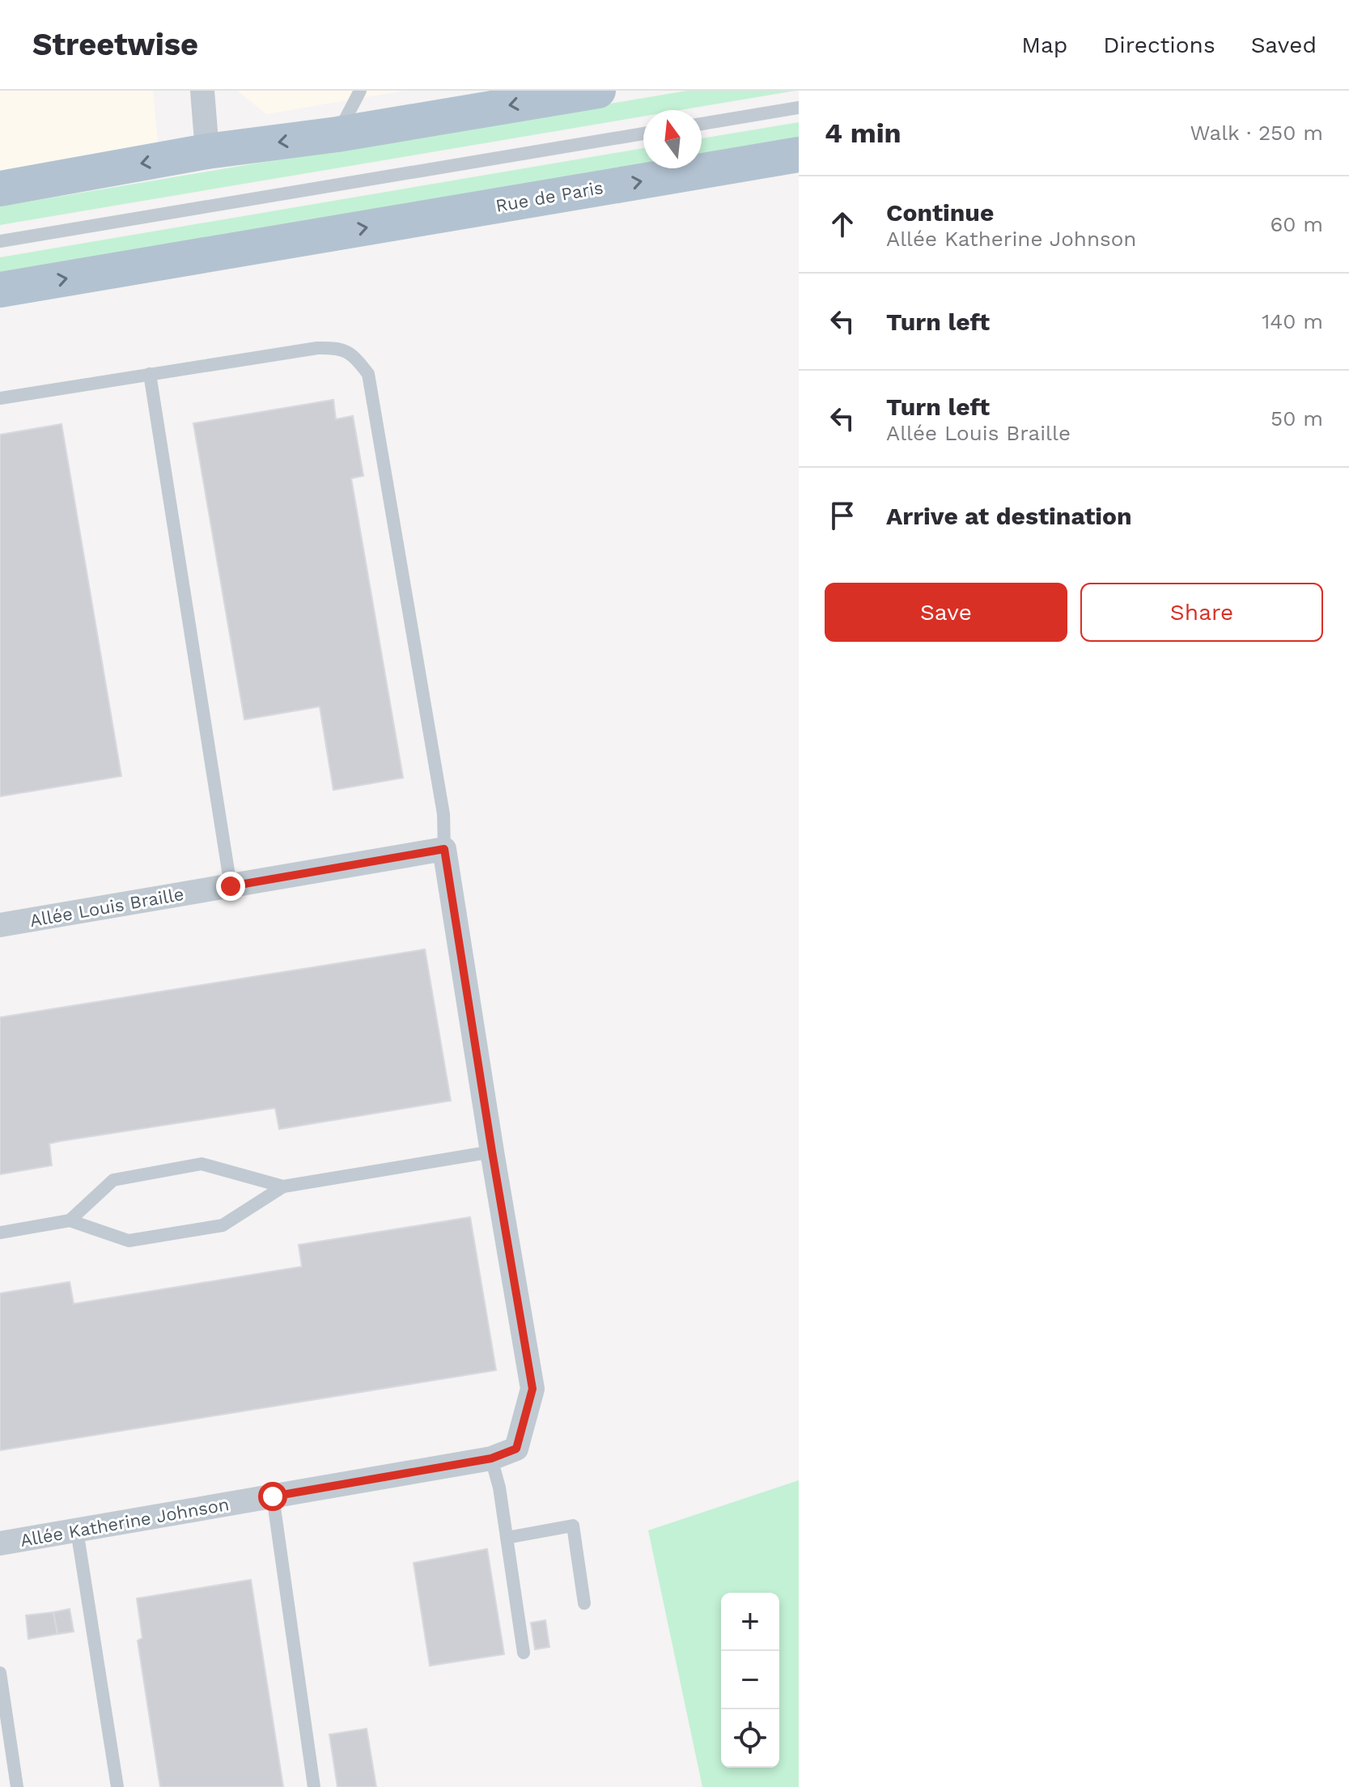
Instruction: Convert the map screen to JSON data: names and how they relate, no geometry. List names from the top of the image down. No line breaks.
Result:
{"streets":{"main road":["Rue de Paris"],"street":["Allée Louis Braille","Allée Katherine Johnson"]},"north":"top","page":{"header":"Streetwise","nav":["Map","Directions","Saved"],"heading":["4 min","Walk · 250 m"],"list":[["Continue","Allée Katherine Johnson","60 m"],["Turn left","140 m"],["Turn left","Allée Louis Braille","50 m"],"Arrive at destination"],"buttons":["Save","Share"],"map_buttons":["+","−"]}}
